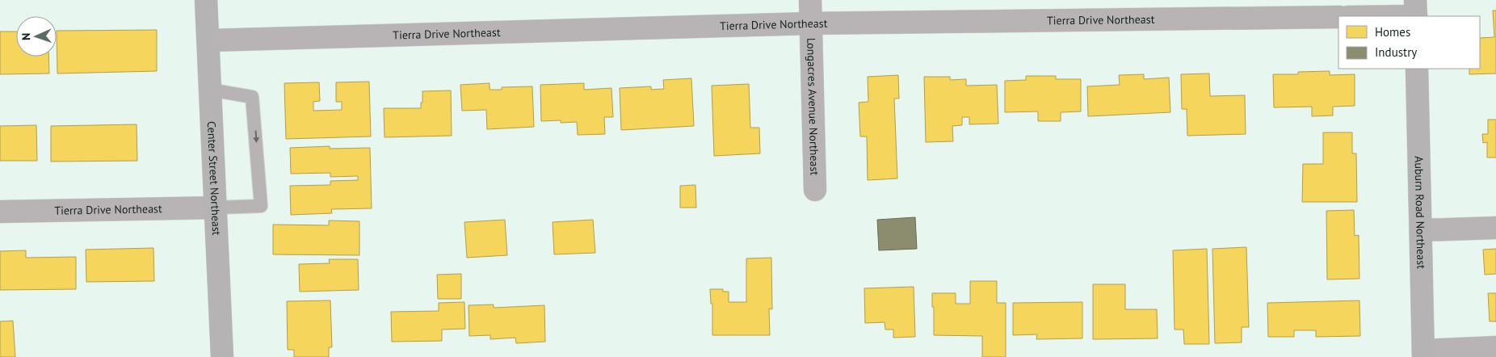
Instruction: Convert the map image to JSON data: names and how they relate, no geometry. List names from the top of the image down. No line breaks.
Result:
{"streets":{"main road":["Center Street Northeast","Auburn Road Northeast"],"street":["Tierra Drive Northeast","Longacres Avenue Northeast"]},"crossings":[["Tierra Drive Northeast","Longacres Avenue Northeast"],["Tierra Drive Northeast","Center Street Northeast"]],"legend":["Homes","Industry"],"north":"left"}
